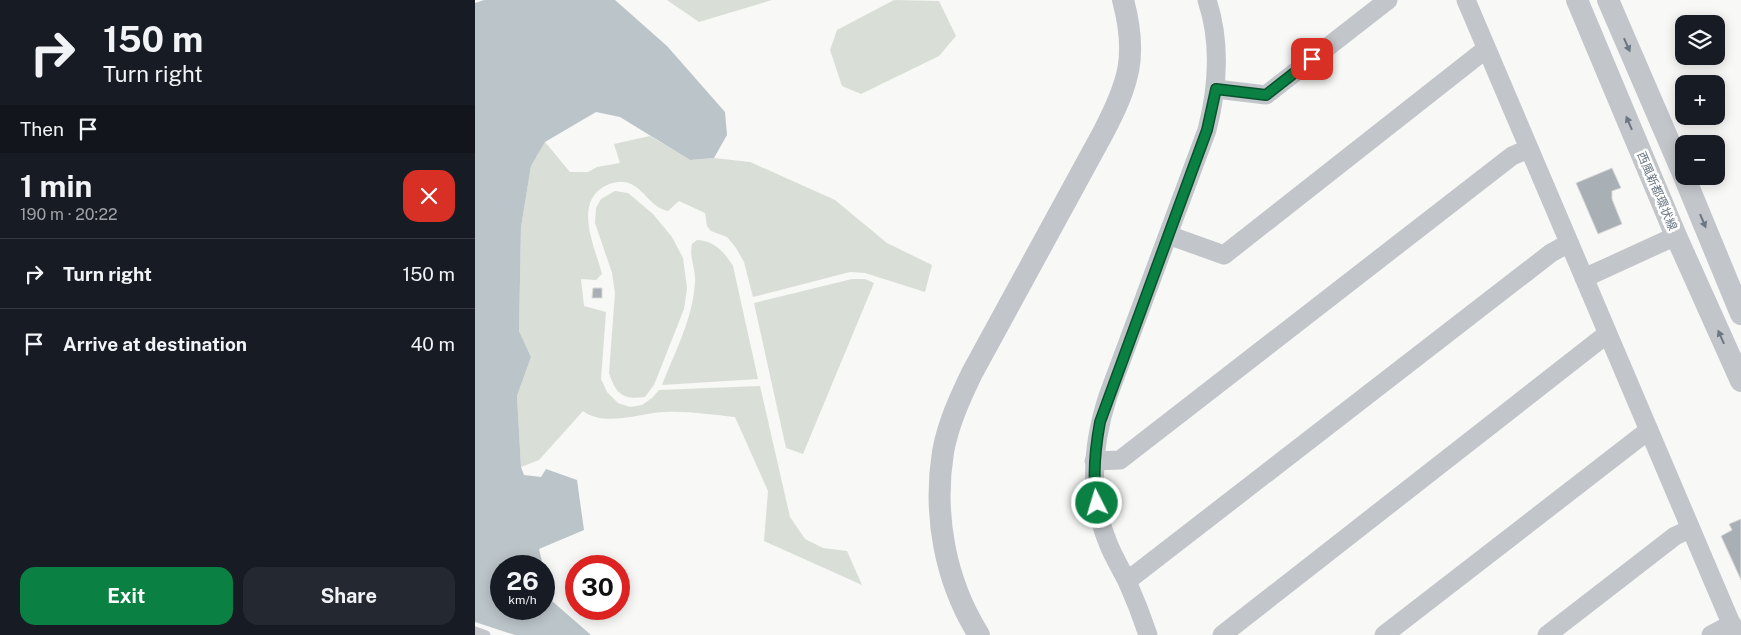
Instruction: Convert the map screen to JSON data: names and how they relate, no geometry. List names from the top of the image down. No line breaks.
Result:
{"streets":{"street":["西風新都環状線"]},"page":{"turn":["150 m","Turn right"],"map_buttons":["+","−"],"then":"Then","heading":["1 min","190 m · 20:22"],"list":[{"name":"Turn right","value":"150 m"},{"name":"Arrive at destination","value":"40 m"}],"speed":"26 km/h","limit":"30","buttons":["Exit","Share"]}}
